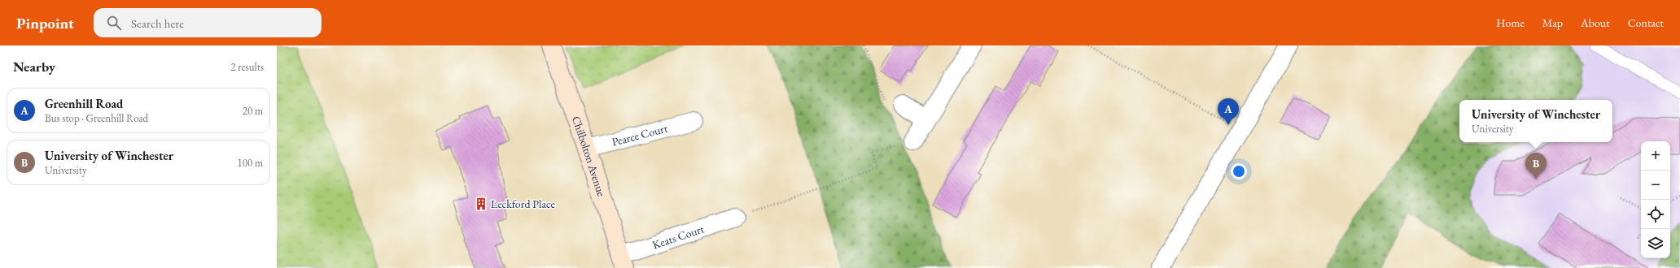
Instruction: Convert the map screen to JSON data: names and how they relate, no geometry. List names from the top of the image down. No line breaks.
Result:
{"streets":{"main road":["Chilbolton Avenue"],"street":["Pearce Court","Keats Court"]},"crossings":[["Pearce Court","Chilbolton Avenue"],["Chilbolton Avenue","Keats Court"]],"places":{"building":["Leckford Place"]},"page":{"header":"Pinpoint","search":"Search here","nav":["Home","Map","About","Contact"],"heading":["Nearby","2 results"],"list":[{"mark":"A","name":"Greenhill Road","note":"Bus stop · Greenhill Road","value":"20 m"},{"mark":"B","name":"University of Winchester","note":"University","value":"100 m"}],"pins":["A","B"],"popup":["University of Winchester","University"],"map_buttons":["+","−"]}}
